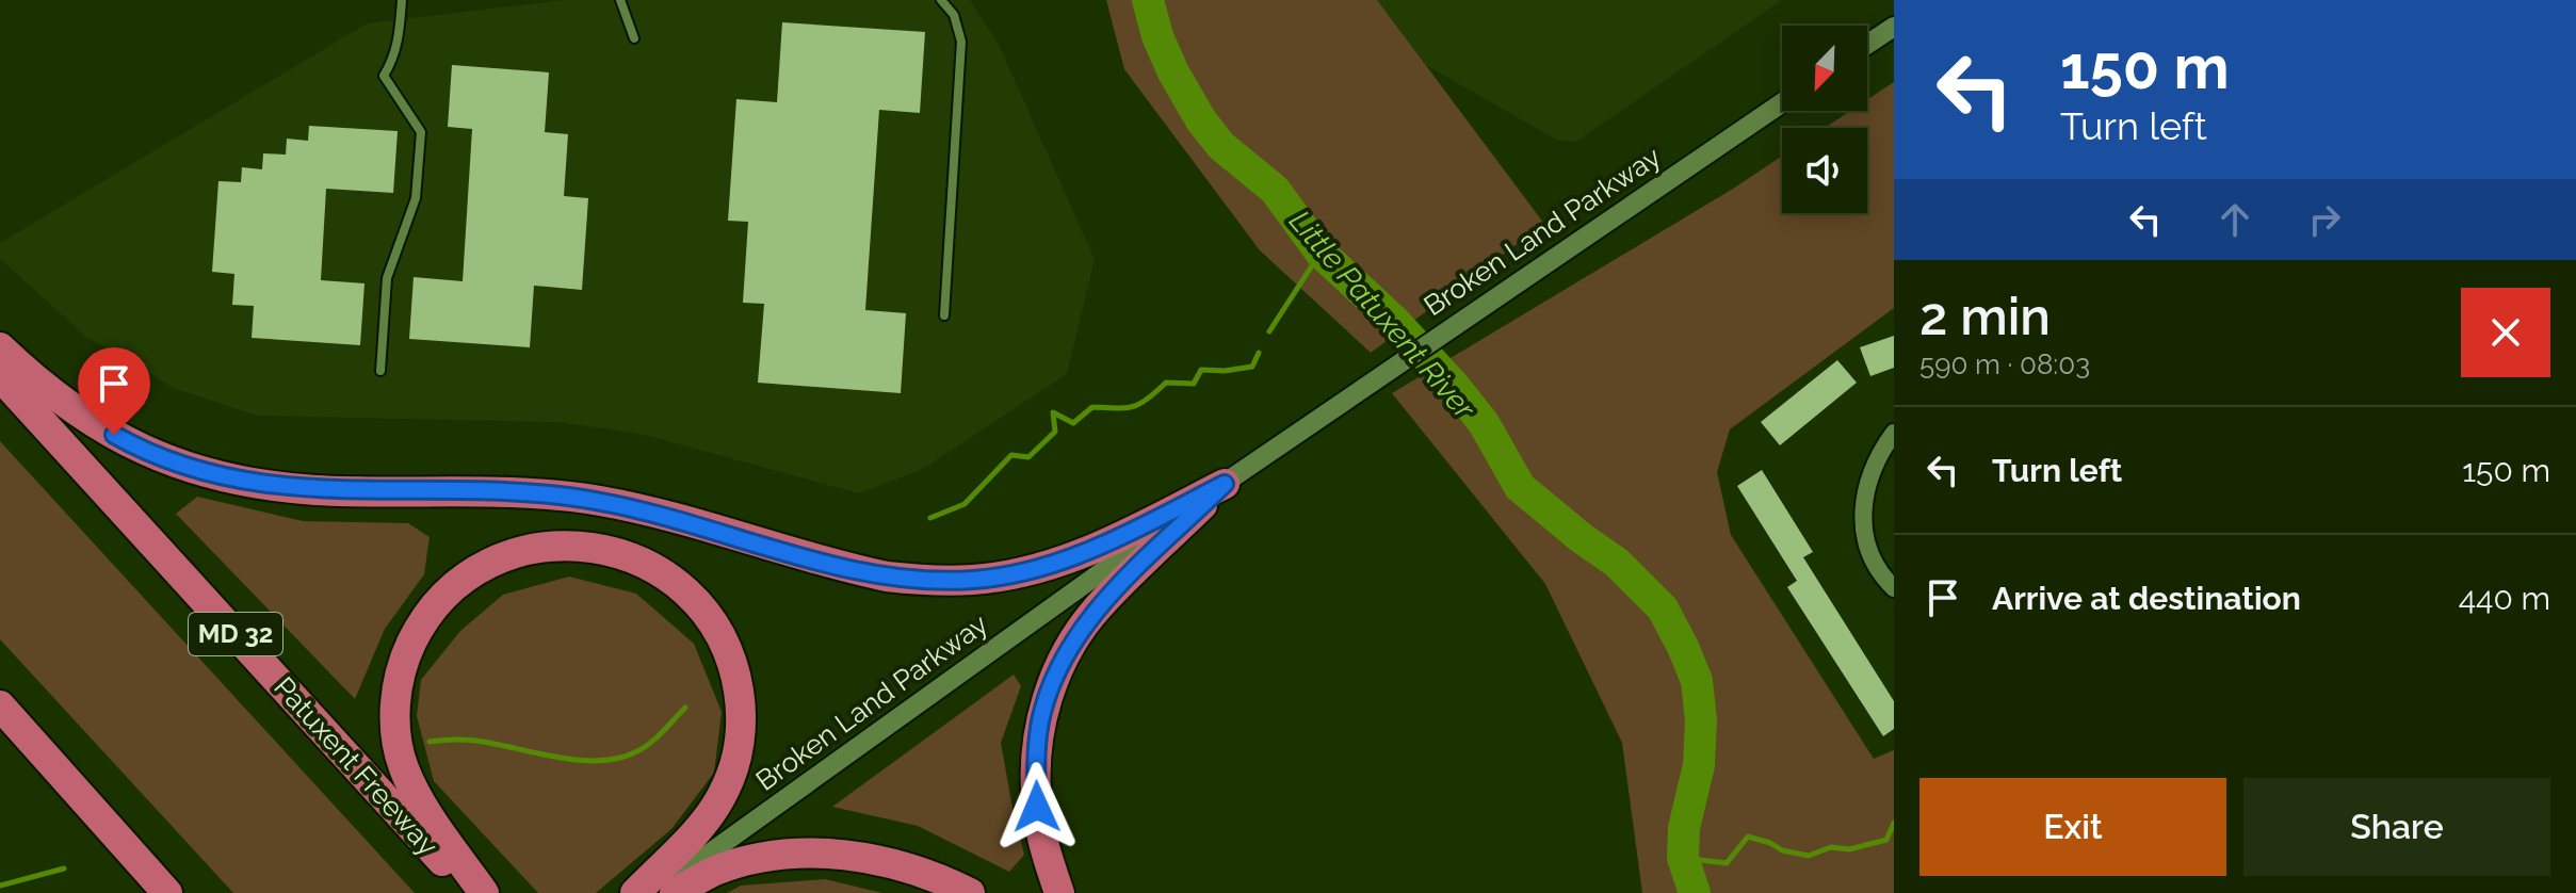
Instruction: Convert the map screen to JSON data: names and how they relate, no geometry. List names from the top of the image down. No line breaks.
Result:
{"streets":{"highway":["MD 32","Patuxent Freeway"],"street":["Broken Land Parkway"]},"water":["Little Patuxent River"],"north":"bottom left","page":{"turn":["150 m","Turn left"],"heading":["2 min","590 m · 08:03"],"list":[{"name":"Turn left","value":"150 m"},{"name":"Arrive at destination","value":"440 m"}],"buttons":["Exit","Share"]}}
